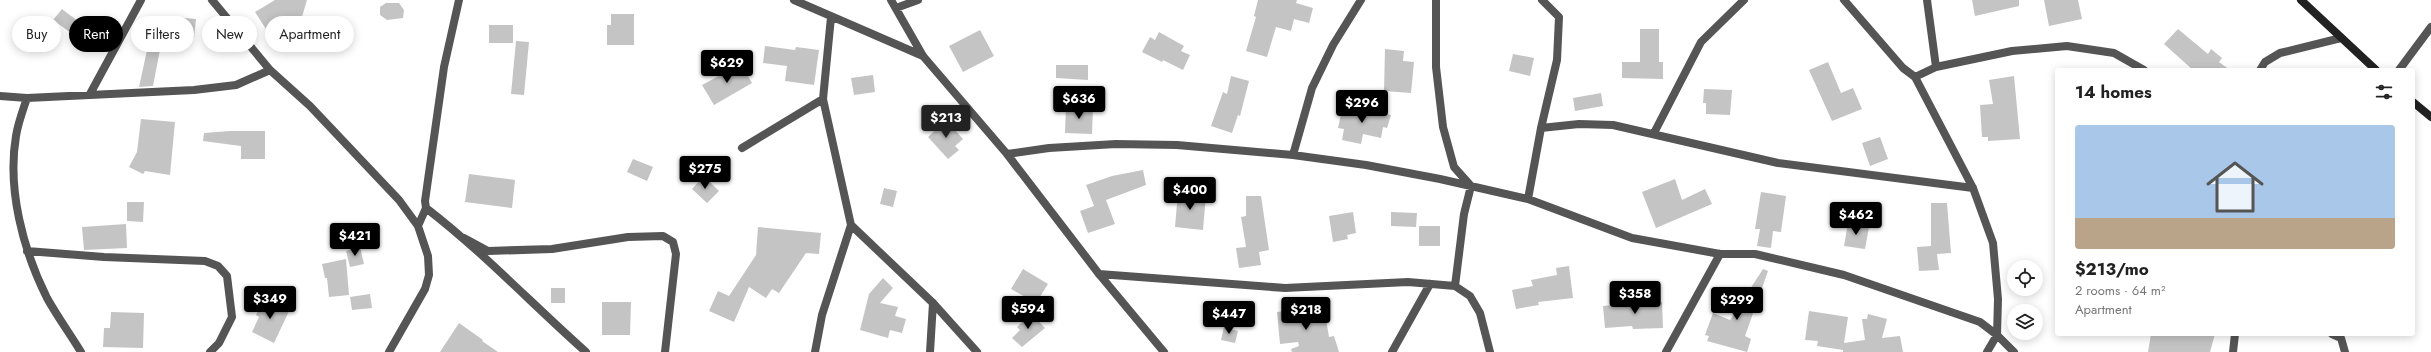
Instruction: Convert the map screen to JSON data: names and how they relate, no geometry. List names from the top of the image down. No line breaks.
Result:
{"page":{"chip":["Buy","Rent","Filters","New","Apartment"],"price":["$629","$636","$296","$213","$275","$400","$462","$421","$358","$349","$299","$594","$218","$447"],"heading":"14 homes","list":[{"name":"$213/mo","note":"2 rooms · 64 m² · Apartment"}]}}
